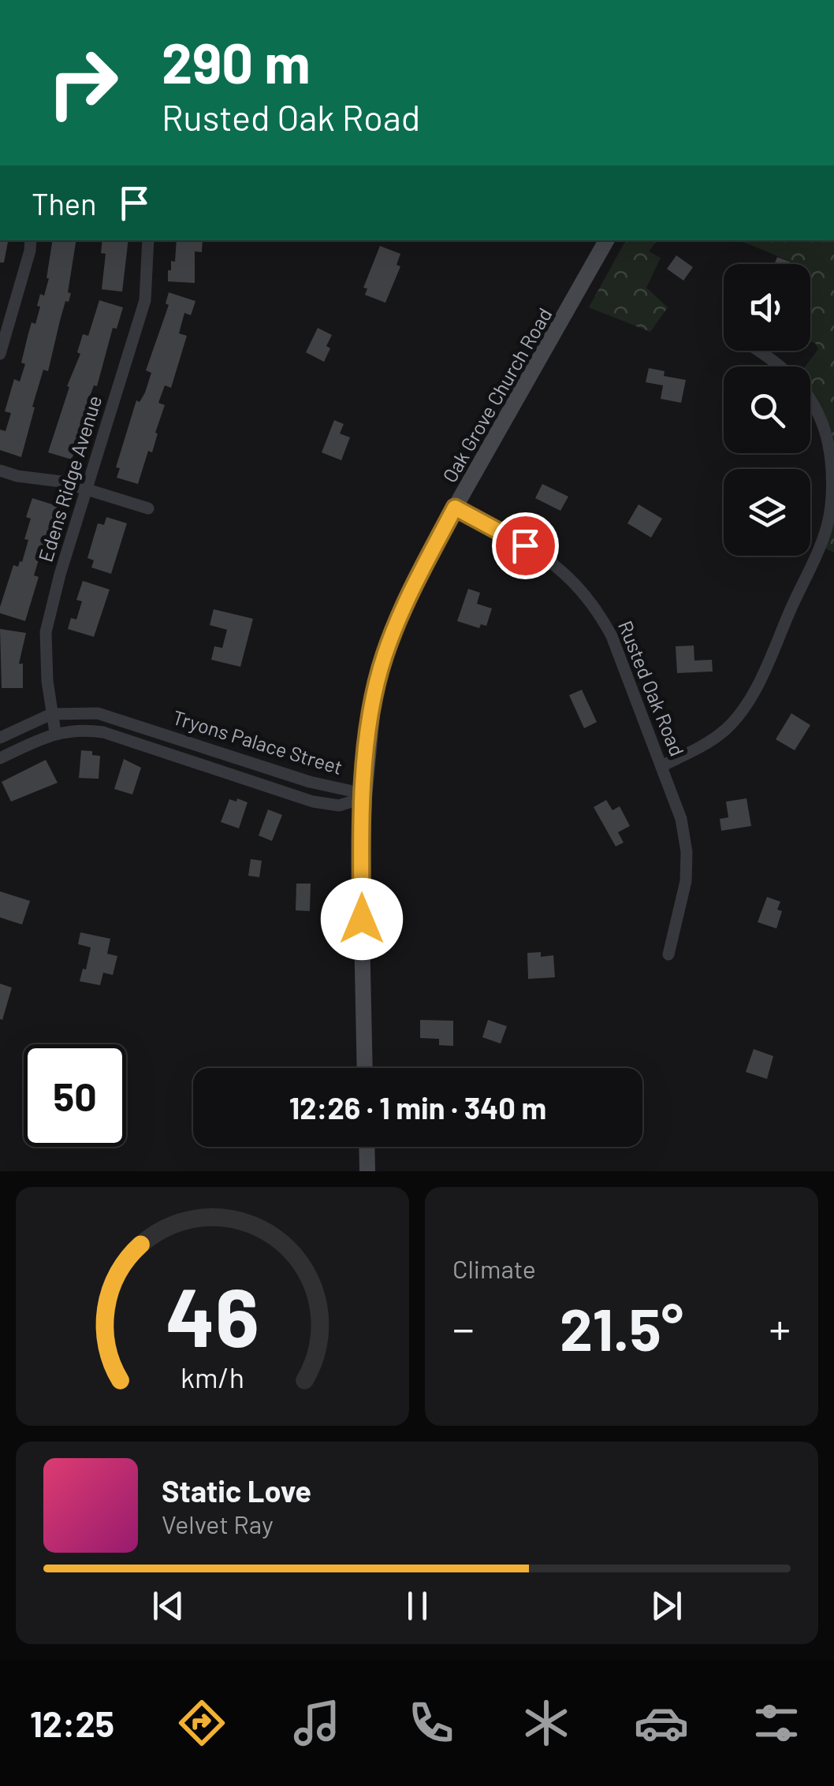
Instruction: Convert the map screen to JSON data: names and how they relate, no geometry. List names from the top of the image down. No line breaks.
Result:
{"streets":{"main road":["Oak Grove Church Road"],"street":["Edens Ridge Avenue","Rusted Oak Road","Tryons Palace Street"]},"crossings":[["Oak Grove Church Road","Rusted Oak Road"],["Oak Grove Church Road","Tryons Palace Street"],["Edens Ridge Avenue","Tryons Palace Street"]],"page":{"turn":["290 m","Rusted Oak Road"],"then":"Then","limit":"50","trip":"12:26 · 1 min · 340 m","tile":"Climate","heat":["−","21.5°","+"],"song":["Static Love","Velvet Ray"],"tabs":"12:25","gauge":["46","km/h"]}}
